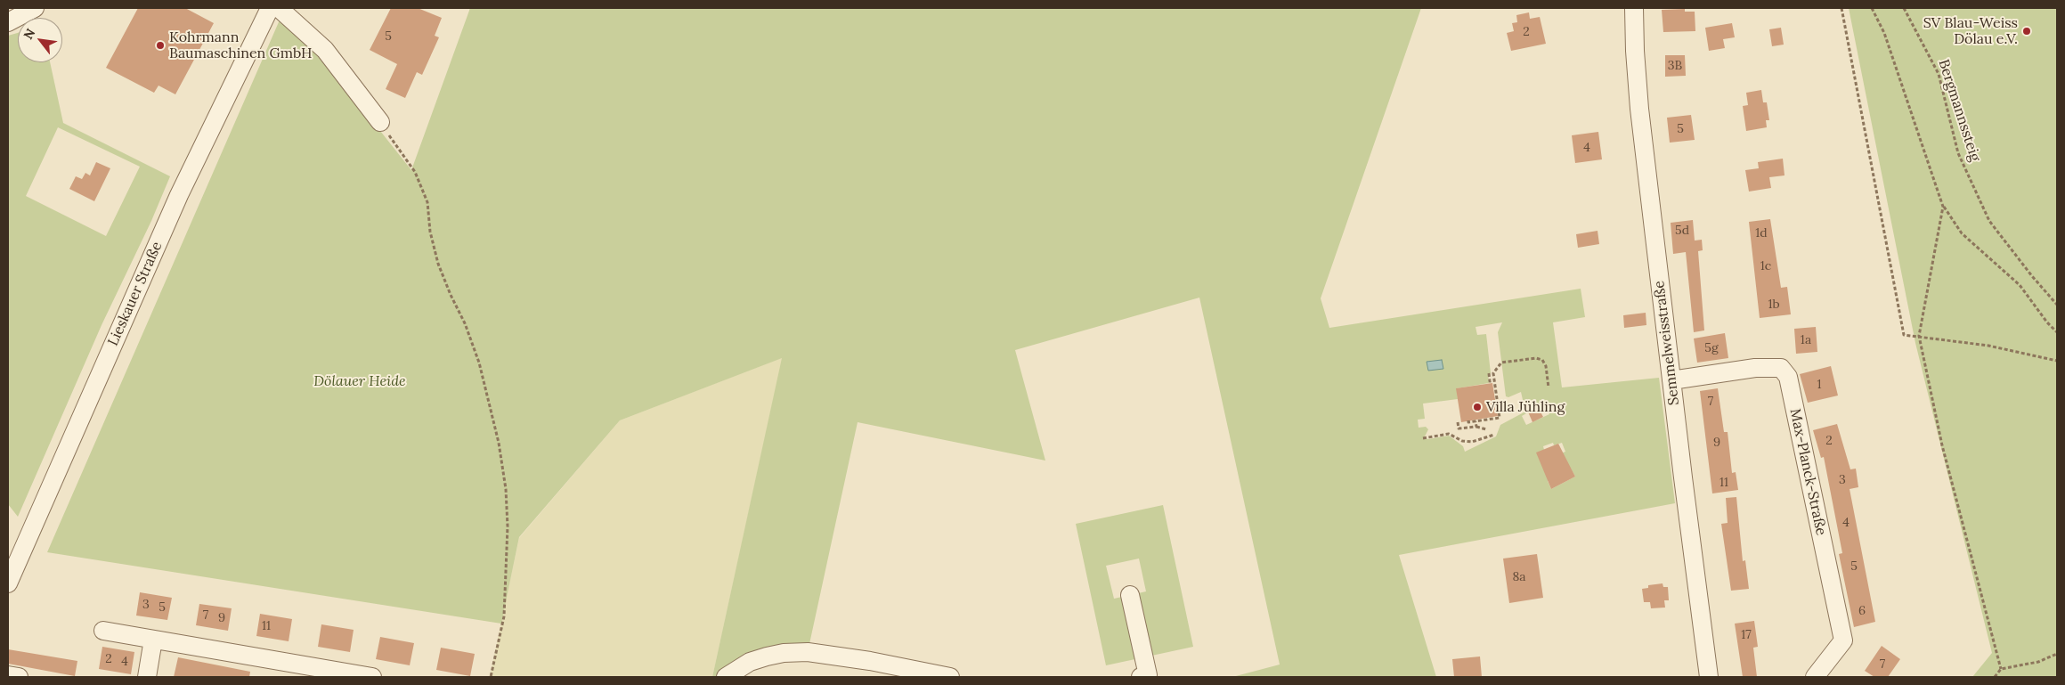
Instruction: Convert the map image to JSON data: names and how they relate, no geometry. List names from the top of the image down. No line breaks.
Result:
{"streets":{"street":["Lieskauer Straße","Semmelweisstraße","Max-Planck-Straße"],"path":["Bergmannssteig"]},"crossings":[["Semmelweisstraße","Max-Planck-Straße"]],"parks":["Dölauer Heide"],"places":["SV Blau-Weiss Dölau e.V.","Kohrmann Baumaschinen GmbH","Villa Jühling"],"house_numbers":["2","5","3B","5","4","5d","1d","1c","1b","1a","5g","1","7","2","9","3","11","4","5","8a","3","5","6","7","9","11","17","2","4","7"],"north":"top left"}
